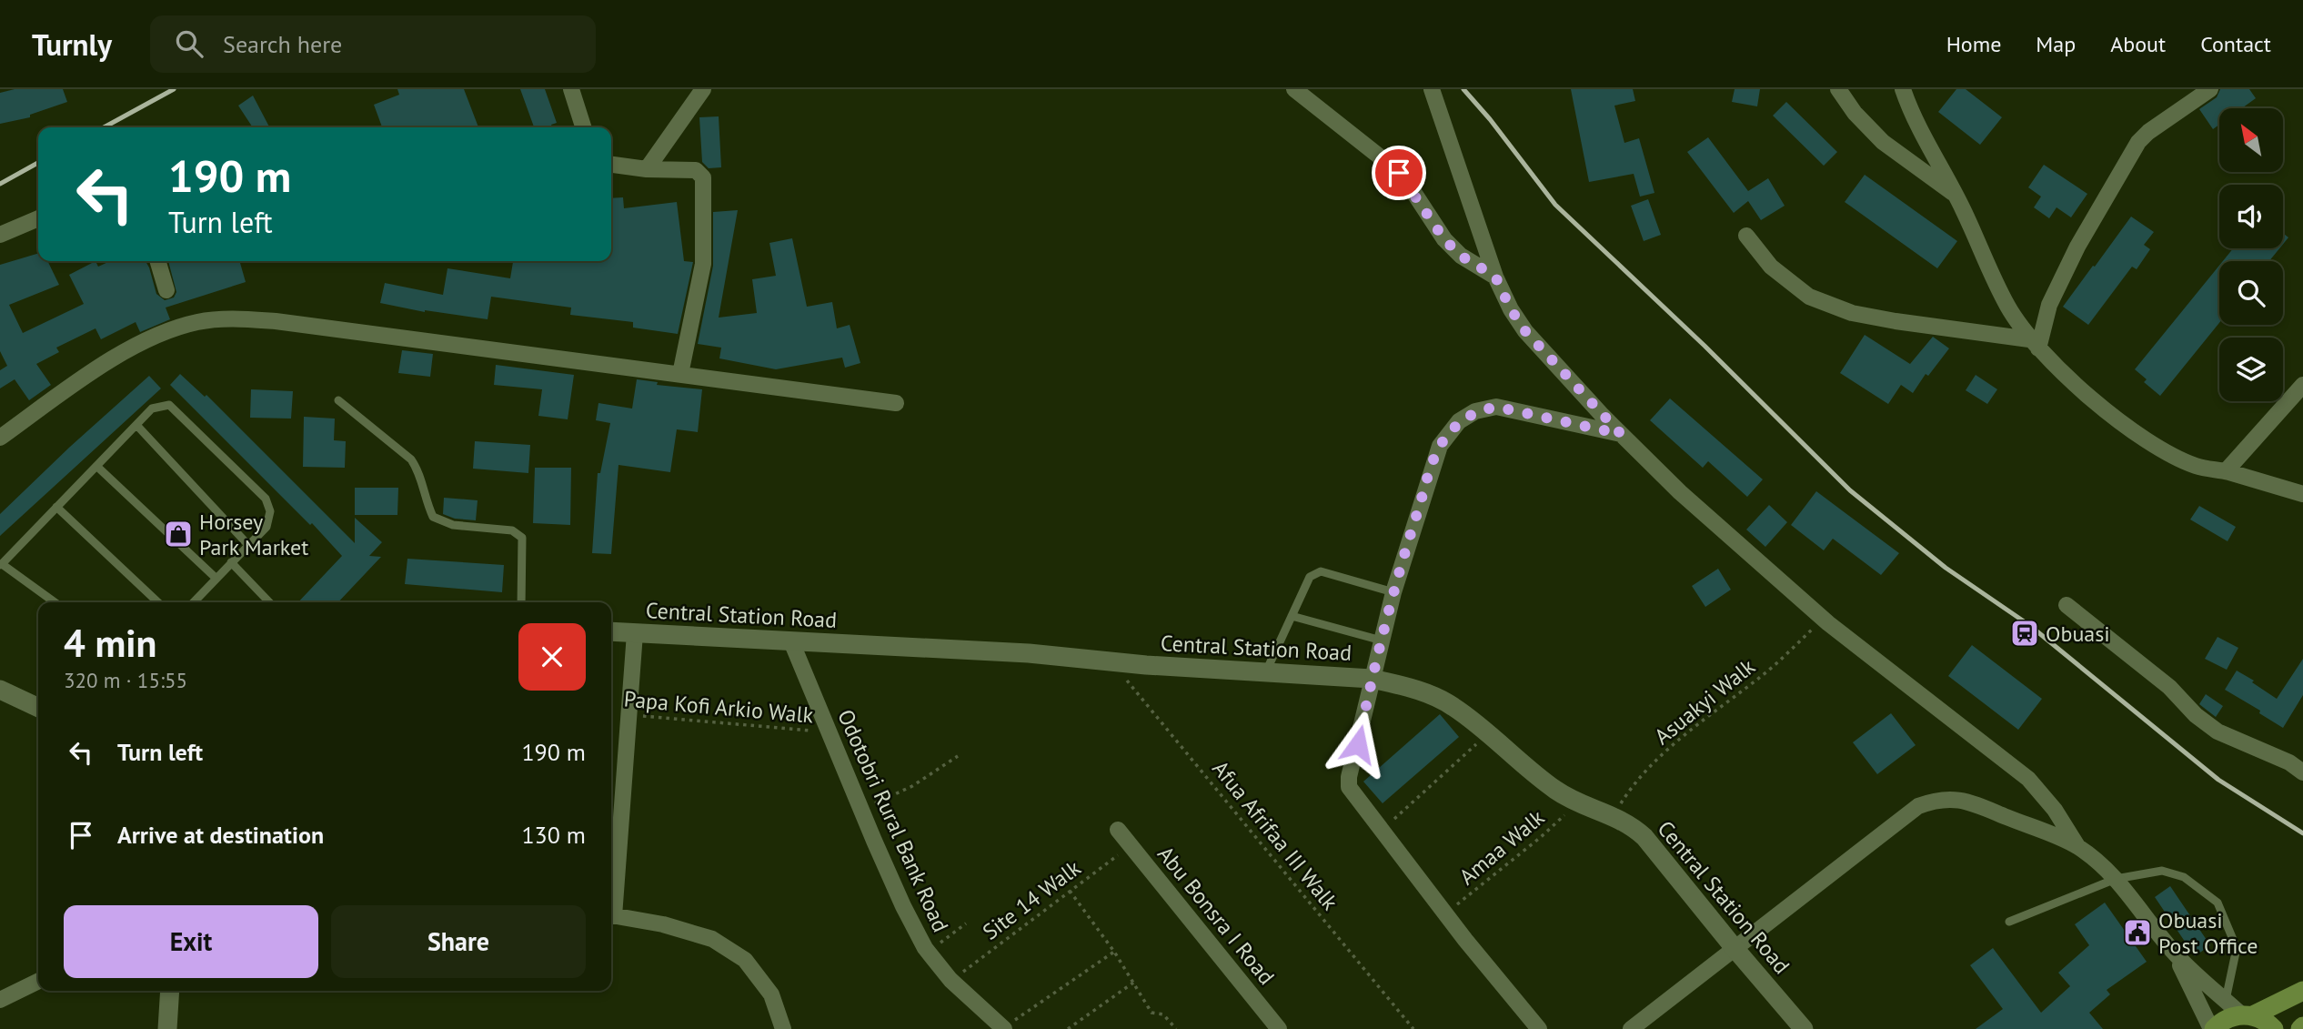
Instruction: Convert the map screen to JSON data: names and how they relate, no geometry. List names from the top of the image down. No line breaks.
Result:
{"streets":{"street":["Central Station Road","Odotobri Rural Bank Road","Abu Bonsra I Road"],"path":["Asuakyi Walk","Papa Kofi Arkio Walk","Afua Afrifaa III Walk","Amaa Walk","Site 14 Walk"]},"crossings":[["Central Station Road","Asuakyi Walk"],["Central Station Road","Odotobri Rural Bank Road"],["Central Station Road","Afua Afrifaa III Walk"],["Central Station Road","Amaa Walk"],["Papa Kofi Arkio Walk","Odotobri Rural Bank Road"],["Odotobri Rural Bank Road","Site 14 Walk"],["Site 14 Walk","Abu Bonsra I Road"]],"places":{"shop":["Horsey Park Market"],"station":["Obuasi"],"public building":["Obuasi Post Office"]},"north":"top left","page":{"header":"Turnly","search":"Search here","nav":["Home","Map","About","Contact"],"turn":["190 m","Turn left"],"heading":["4 min","320 m · 15:55"],"list":[{"name":"Turn left","value":"190 m"},{"name":"Arrive at destination","value":"130 m"}],"buttons":["Exit","Share"]}}
